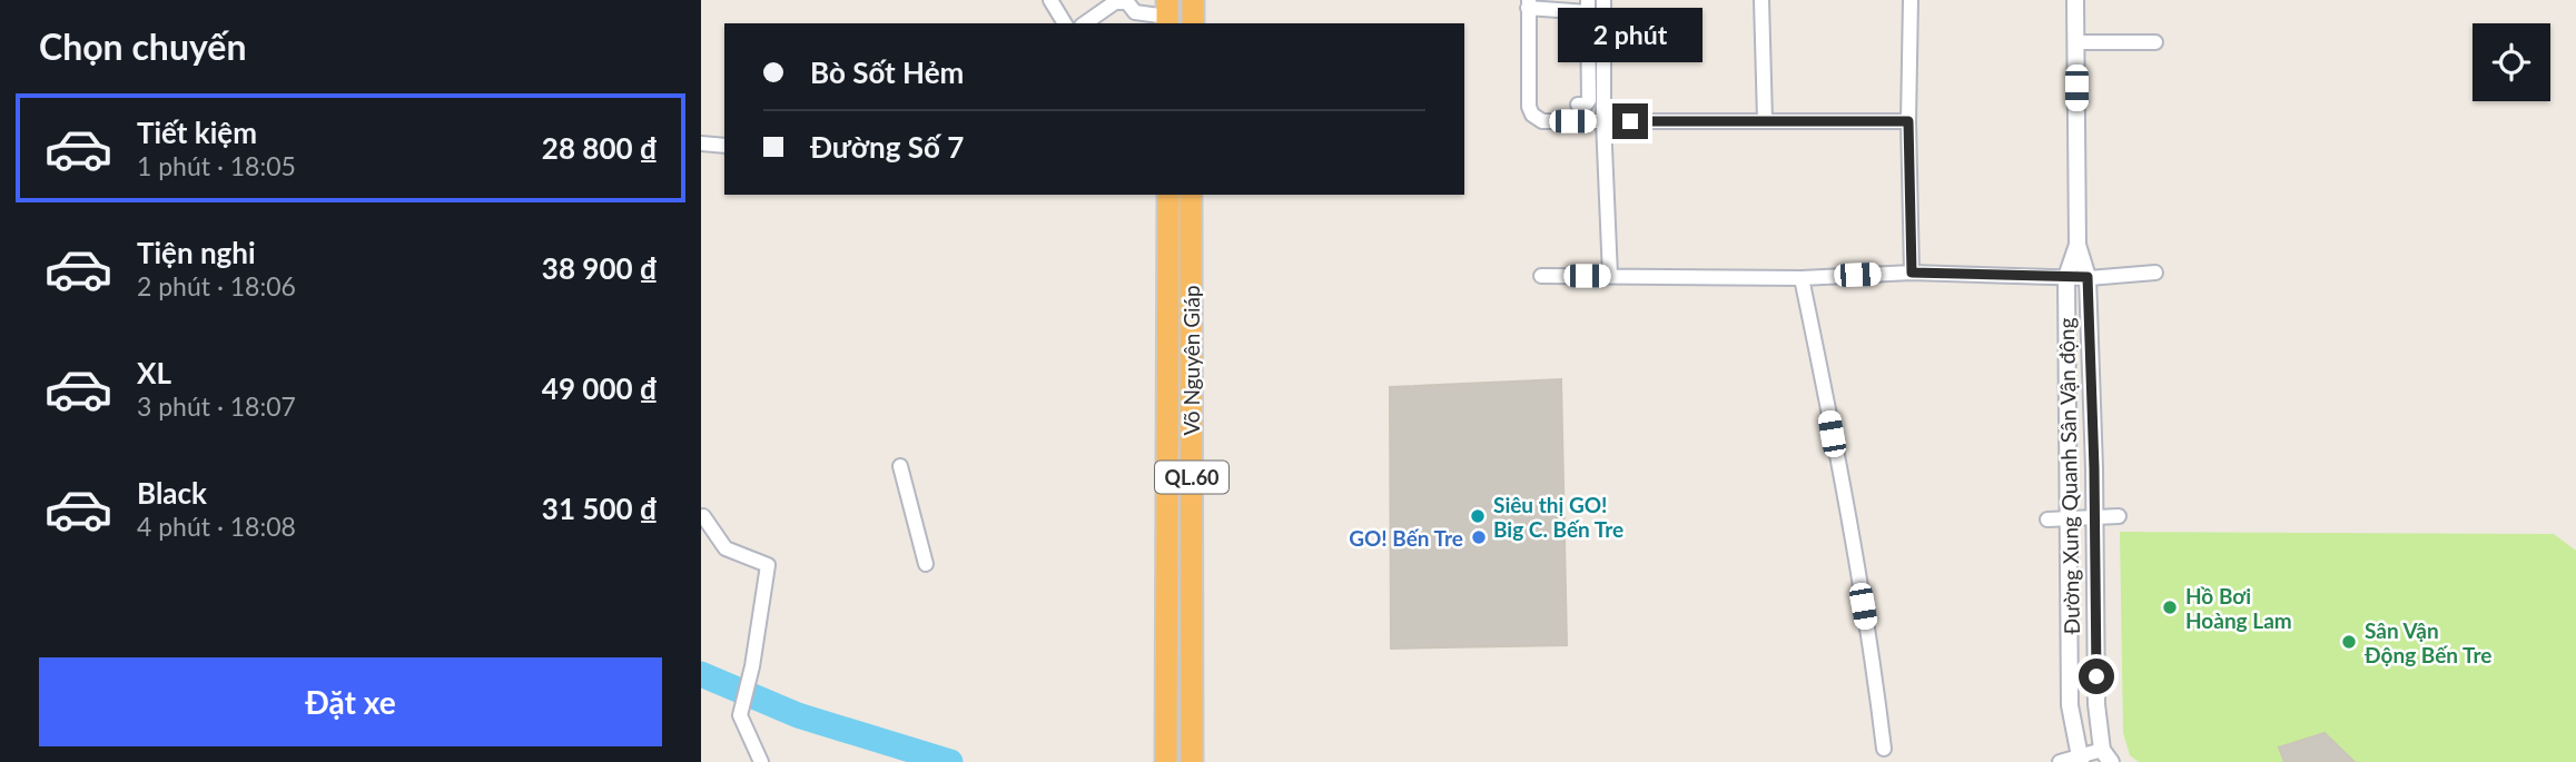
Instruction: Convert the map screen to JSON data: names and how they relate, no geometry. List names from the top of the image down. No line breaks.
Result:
{"streets":{"highway":["Võ Nguyên Giáp","QL.60"],"street":["Đường Xung Quanh Sân Vận động"]},"places":["Siêu thị GO! Big C. Bến Tre","GO! Bến Tre","Hồ Bơi Hoàng Lam","Sân Vận Động Bến Tre"],"page":{"heading":"Chọn chuyến","bubble":"2 phút","banner":["Bò Sốt Hẻm","Đường Số 7"],"list":[{"name":"Tiết kiệm","note":"1 phút · 18:05","value":"28 800 ₫"},{"name":"Tiện nghi","note":"2 phút · 18:06","value":"38 900 ₫"},{"name":"XL","note":"3 phút · 18:07","value":"49 000 ₫"},{"name":"Black","note":"4 phút · 18:08","value":"31 500 ₫"}],"buttons":"Đặt xe"}}
